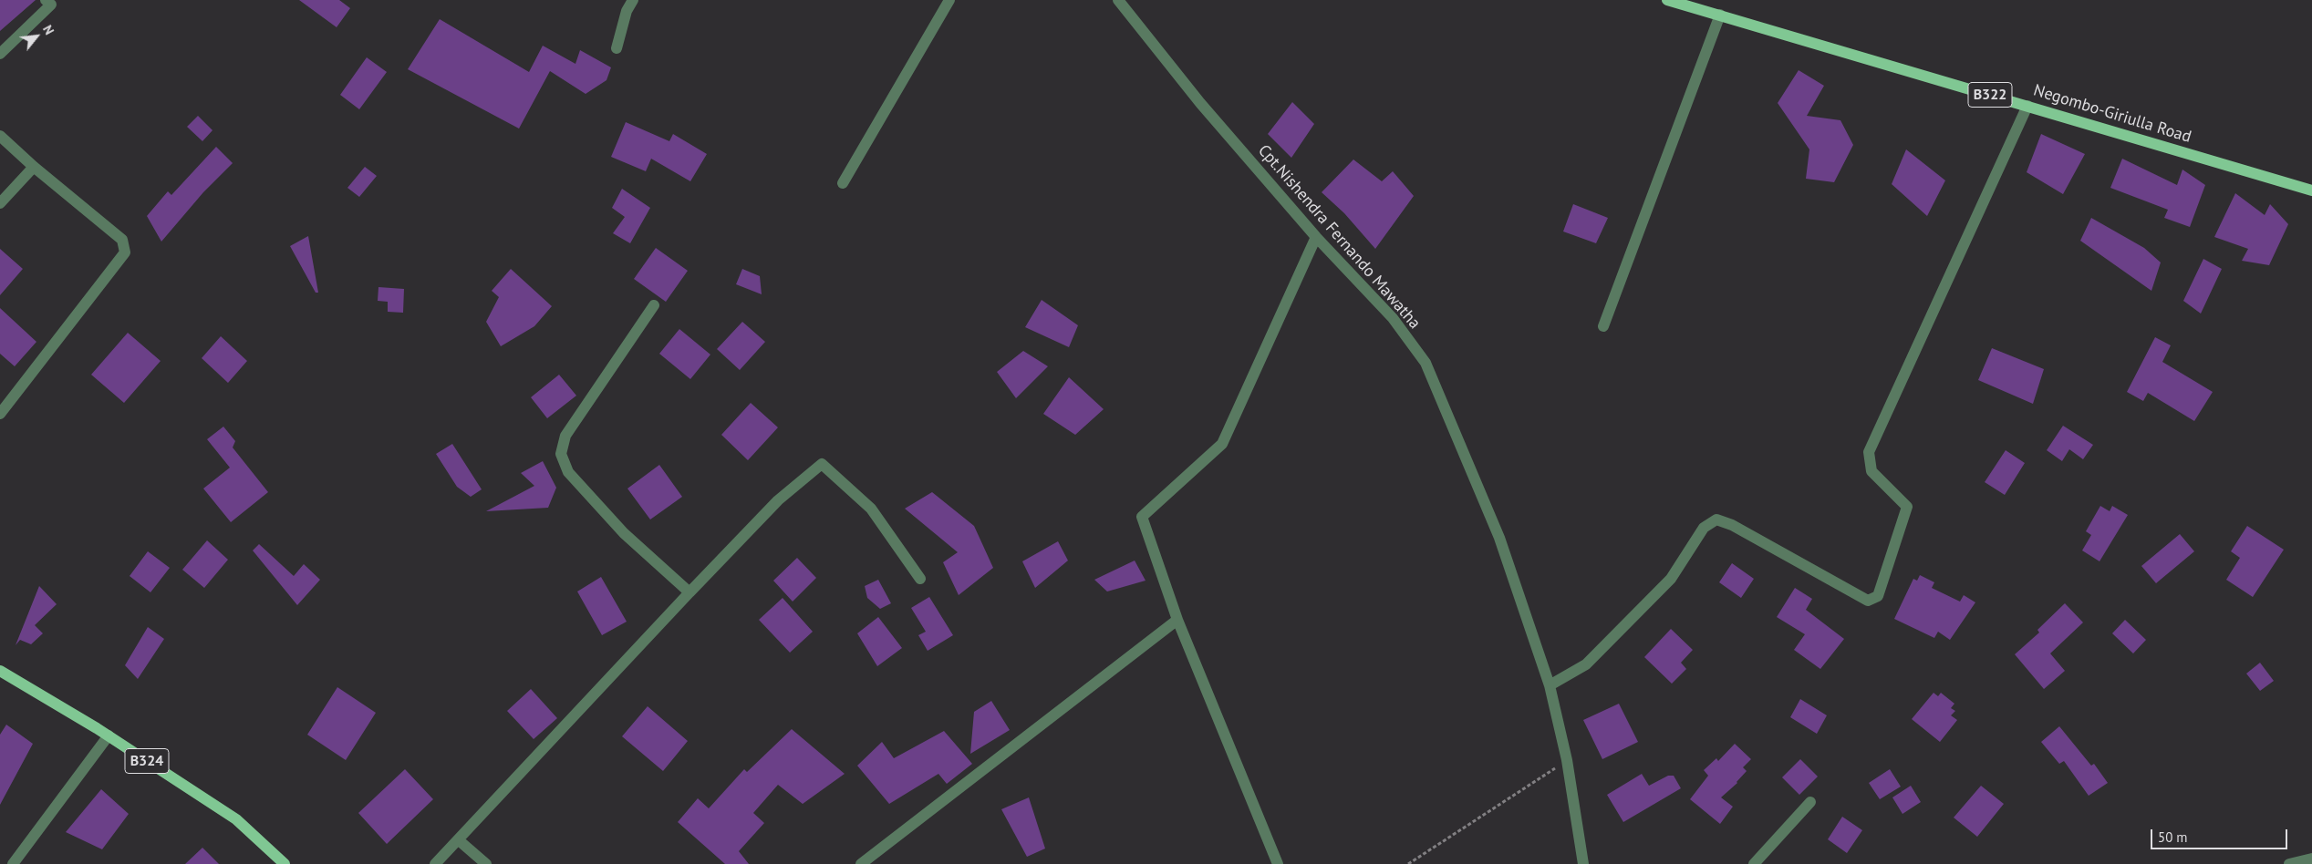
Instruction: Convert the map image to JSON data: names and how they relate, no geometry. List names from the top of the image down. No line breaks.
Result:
{"streets":{"main road":["B322","Negombo-Giriulla Road","B324"],"street":["Cpt.Nishendra Fernando Mawatha"]},"scale_bar":"50 m","north":"top right"}
